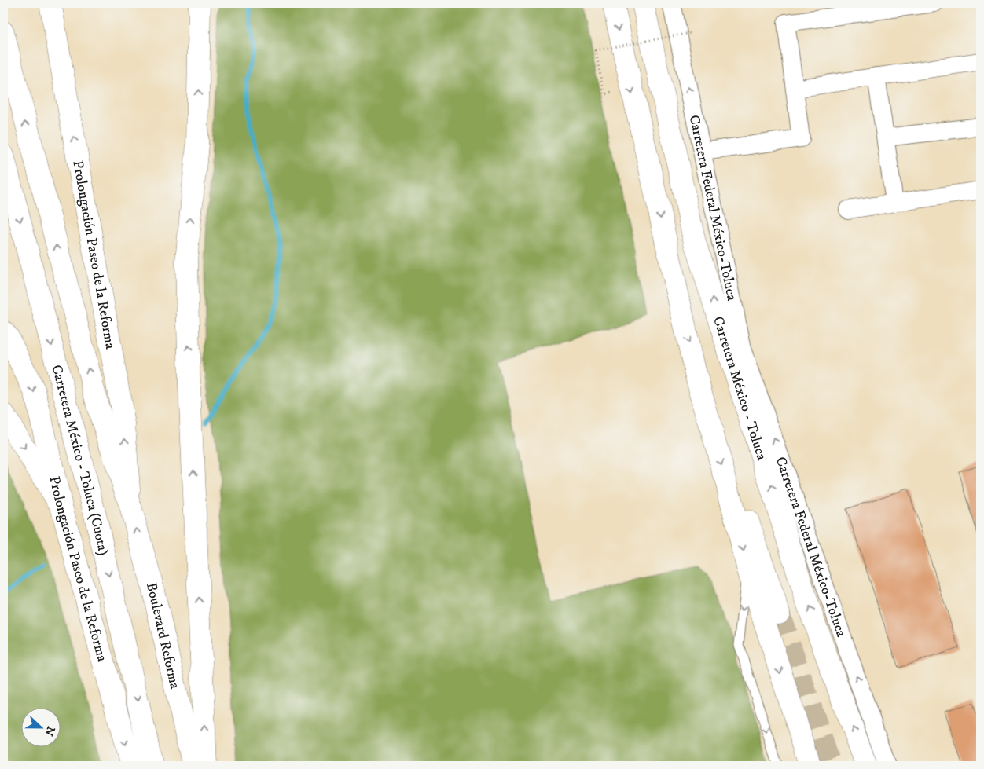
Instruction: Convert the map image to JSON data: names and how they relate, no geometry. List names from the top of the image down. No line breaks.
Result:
{"streets":{"main road":["Prolongación Paseo de la Reforma","Carretera México - Toluca","Carretera México - Toluca (Cuota)","Boulevard Reforma"],"street":["Carretera Federal México-Toluca"]},"crossings":[["Prolongación Paseo de la Reforma","Boulevard Reforma"]],"one_way":["Carretera Federal México-Toluca"],"north":"right"}
